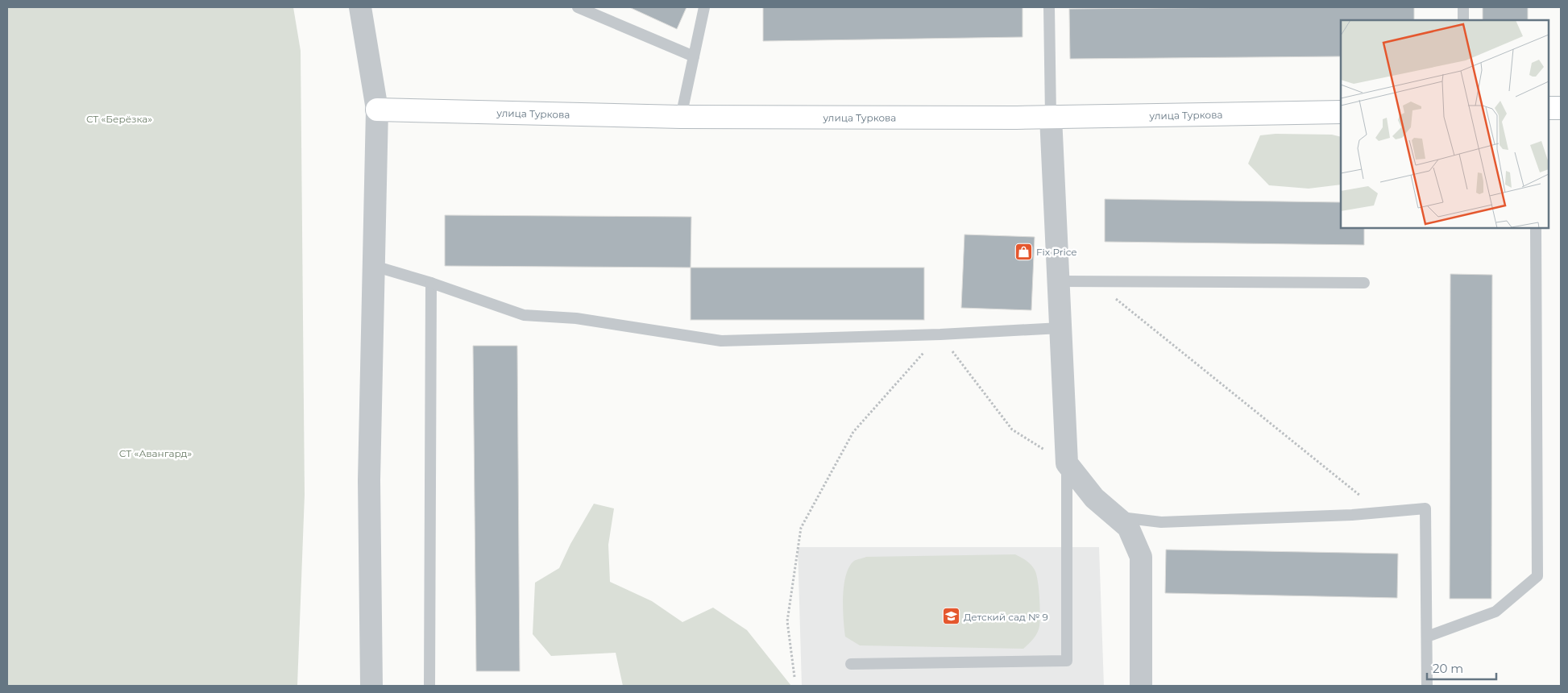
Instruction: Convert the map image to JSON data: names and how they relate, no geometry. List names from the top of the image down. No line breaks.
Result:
{"streets":{"street":["улица Туркова"]},"parks":["СТ «Берёзка»","СТ «Авангард»"],"places":{"shop":["Fix Price"],"school or university":["Детский сад № 9"]},"scale_bar":"20 m"}
